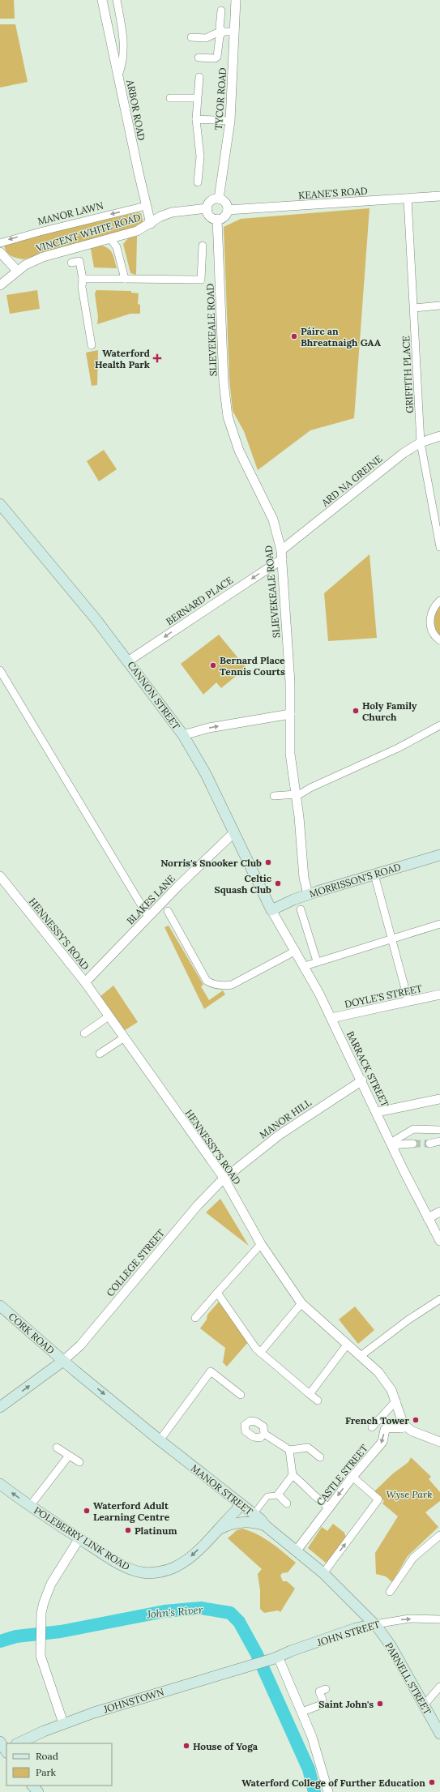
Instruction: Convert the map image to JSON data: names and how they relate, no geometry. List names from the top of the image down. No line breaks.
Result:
{"streets":{"main road":["CANNON STREET","MORRISSON'S ROAD","CORK ROAD","MANOR STREET","POLEBERRY LINK ROAD","JOHN STREET","PARNELL STREET","JOHNSTOWN"],"street":["TYCOR ROAD","ARBOR ROAD","KEANE'S ROAD","MANOR LAWN","VINCENT WHITE ROAD","SLIEVEKEALE ROAD","GRIFFITH PLACE","ARD NA GREINE","BERNARD PLACE","BLAKES LANE","HENNESSY'S ROAD","DOYLE'S STREET","BARRACK STREET","MANOR HILL","COLLEGE STREET","CASTLE STREET"]},"crossings":[["TYCOR ROAD","KEANE'S ROAD"],["TYCOR ROAD","VINCENT WHITE ROAD"],["TYCOR ROAD","SLIEVEKEALE ROAD"],["ARBOR ROAD","MANOR LAWN"],["ARBOR ROAD","VINCENT WHITE ROAD"],["KEANE'S ROAD","VINCENT WHITE ROAD"],["KEANE'S ROAD","SLIEVEKEALE ROAD"],["KEANE'S ROAD","GRIFFITH PLACE"],["VINCENT WHITE ROAD","SLIEVEKEALE ROAD"],["SLIEVEKEALE ROAD","ARD NA GREINE"],["SLIEVEKEALE ROAD","BERNARD PLACE"],["SLIEVEKEALE ROAD","MORRISSON'S ROAD"],["GRIFFITH PLACE","ARD NA GREINE"],["ARD NA GREINE","BERNARD PLACE"],["BERNARD PLACE","CANNON STREET"],["CANNON STREET","MORRISSON'S ROAD"],["CANNON STREET","BLAKES LANE"],["CANNON STREET","BARRACK STREET"],["MORRISSON'S ROAD","BARRACK STREET"],["BLAKES LANE","HENNESSY'S ROAD"],["HENNESSY'S ROAD","MANOR HILL"],["HENNESSY'S ROAD","COLLEGE STREET"],["HENNESSY'S ROAD","CASTLE STREET"],["DOYLE'S STREET","BARRACK STREET"],["BARRACK STREET","MANOR HILL"],["MANOR HILL","COLLEGE STREET"],["COLLEGE STREET","CORK ROAD"],["COLLEGE STREET","MANOR STREET"],["CORK ROAD","MANOR STREET"],["CASTLE STREET","MANOR STREET"],["MANOR STREET","POLEBERRY LINK ROAD"],["MANOR STREET","JOHN STREET"],["MANOR STREET","PARNELL STREET"],["JOHN STREET","PARNELL STREET"],["JOHN STREET","JOHNSTOWN"]],"one_way":["MANOR LAWN","BERNARD PLACE","POLEBERRY LINK ROAD"],"water":["John's River"],"parks":["Wyse Park"],"places":{"other":["Páirc an Bhreatnaigh GAA","Bernard Place Tennis Courts","Holy Family Church","Norris's Snooker Club","Celtic Squash Club","French Tower","Waterford Adult Learning Centre","Platinum","Saint John's","House of Yoga","Waterford College of Further Education"],"health":["Waterford Health Park"]},"legend":["Road","Park"]}
